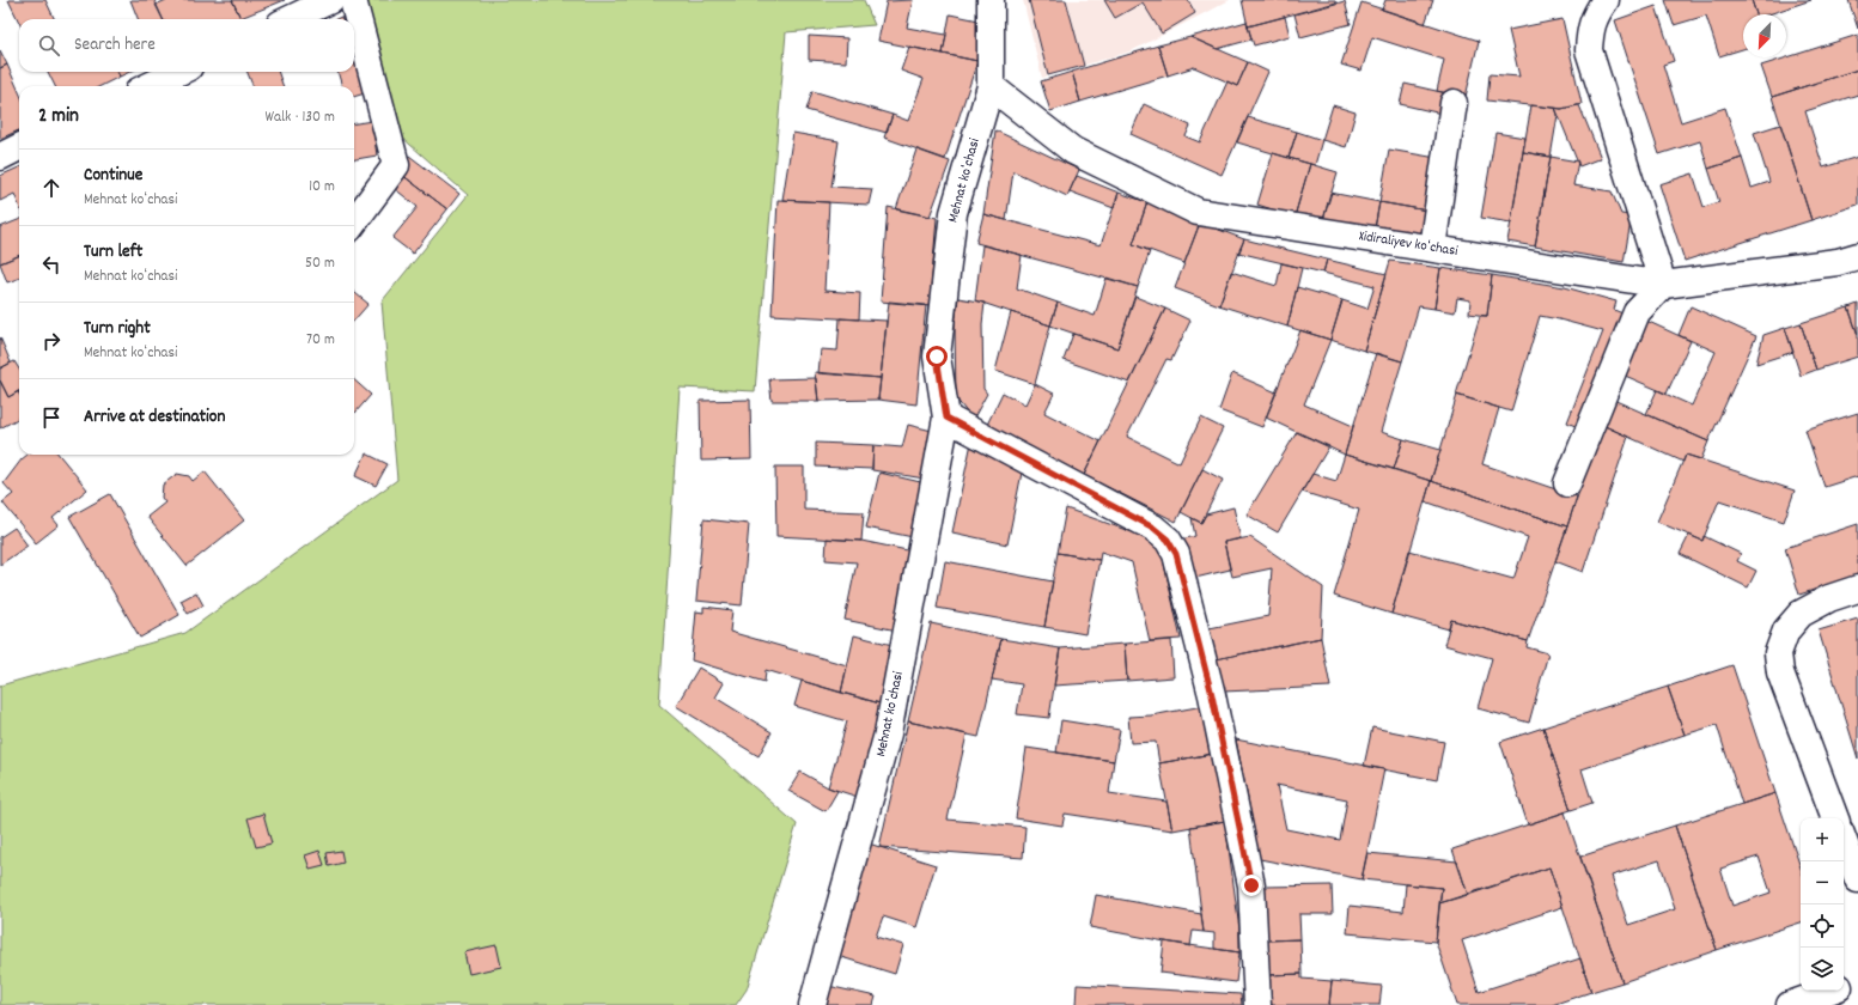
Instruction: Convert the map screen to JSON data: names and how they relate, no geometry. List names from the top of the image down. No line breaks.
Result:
{"streets":{"street":["Mehnat koʻchasi","Xidiraliyev koʻchasi"]},"crossings":[["Mehnat koʻchasi","Xidiraliyev koʻchasi"]],"north":"bottom left","page":{"search":"Search here","heading":["2 min","Walk · 130 m"],"list":[["Continue","Mehnat koʻchasi","10 m"],["Turn left","Mehnat koʻchasi","50 m"],["Turn right","Mehnat koʻchasi","70 m"],"Arrive at destination"],"map_buttons":["+","−"]}}
